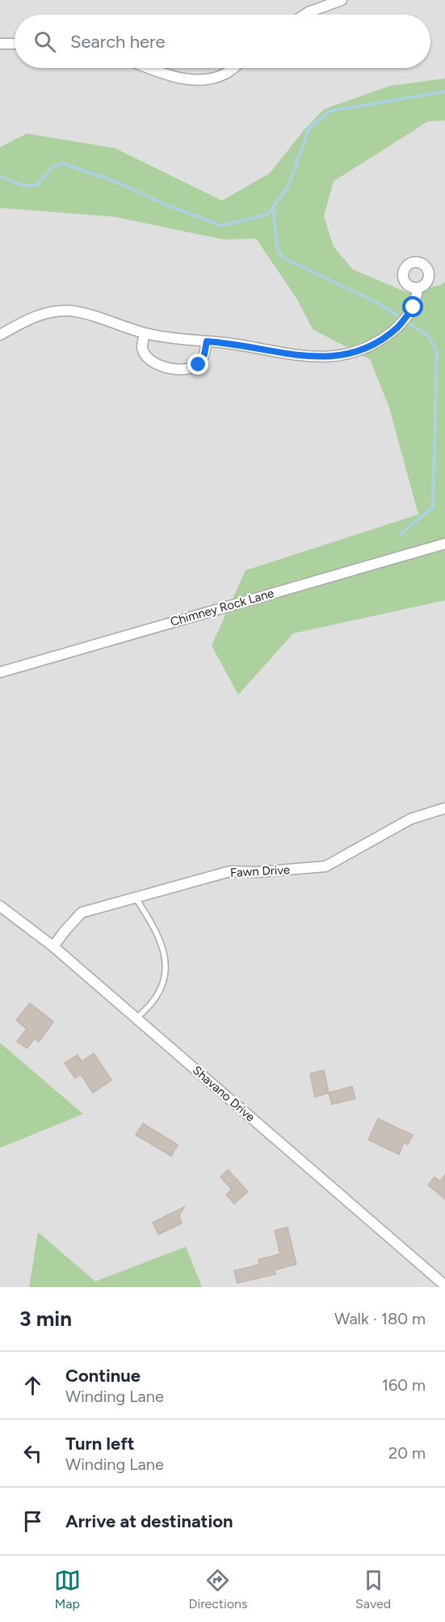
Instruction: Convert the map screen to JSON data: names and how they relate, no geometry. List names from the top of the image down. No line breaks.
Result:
{"streets":{"street":["Chimney Rock Lane","Fawn Drive","Shavano Drive"]},"crossings":[["Fawn Drive","Shavano Drive"]],"page":{"search":"Search here","heading":["3 min","Walk · 180 m"],"list":[["Continue","Winding Lane","160 m"],["Turn left","Winding Lane","20 m"],"Arrive at destination"],"nav":["Map","Directions","Saved"]}}
